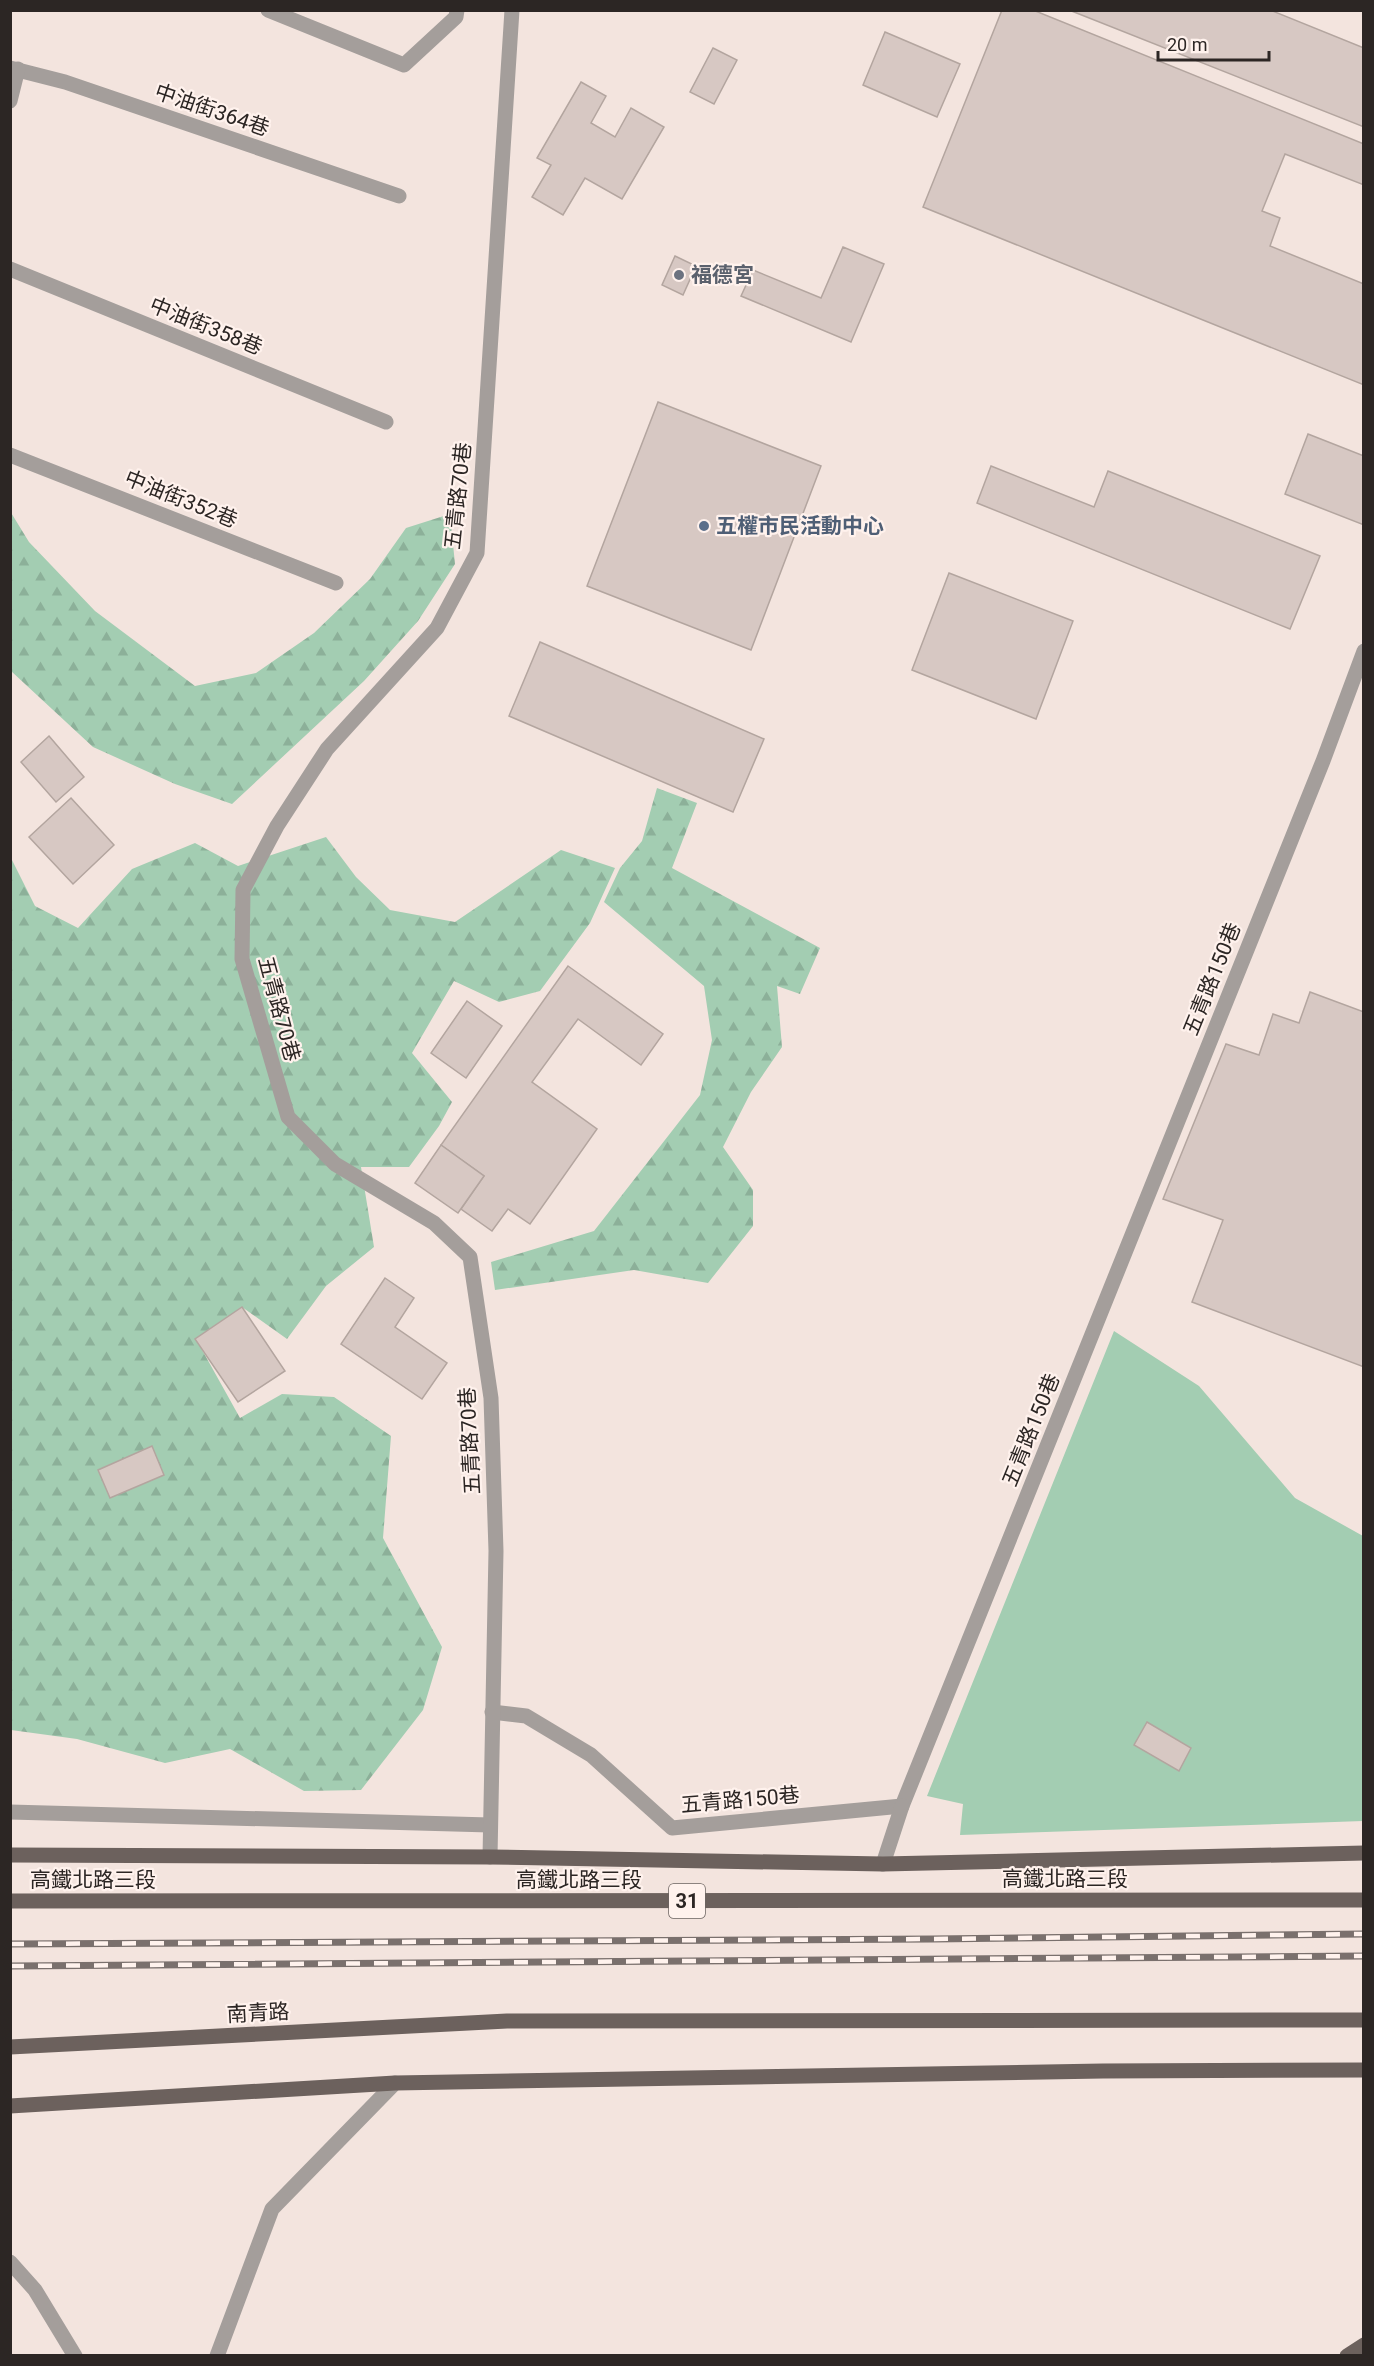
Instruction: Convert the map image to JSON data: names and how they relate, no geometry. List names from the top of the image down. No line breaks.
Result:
{"streets":{"main road":["高鐵北路三段","31","南青路"],"street":["中油街364巷","中油街358巷","五青路70巷","中油街352巷","五青路150巷"]},"crossings":[["五青路70巷","五青路150巷"],["五青路70巷","高鐵北路三段"]],"places":["福德宮","五權市民活動中心"],"scale_bar":"20 m"}
